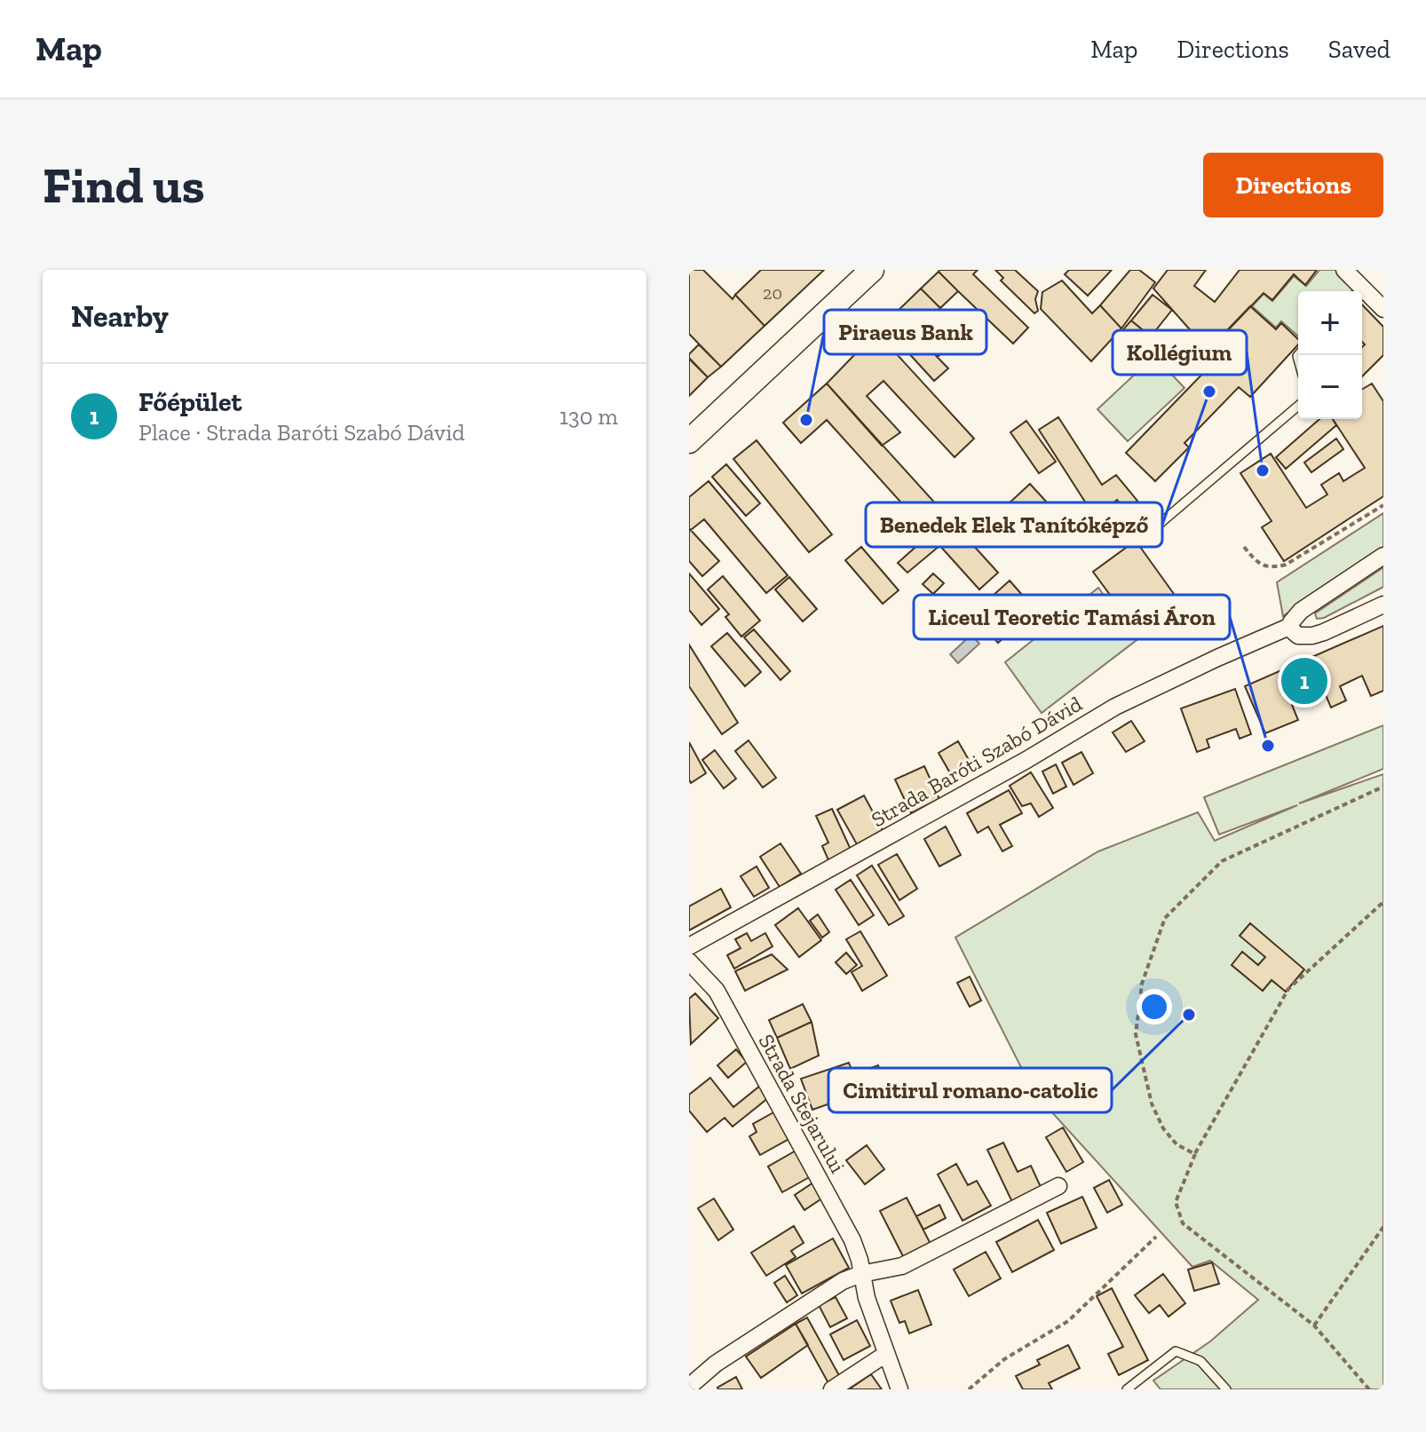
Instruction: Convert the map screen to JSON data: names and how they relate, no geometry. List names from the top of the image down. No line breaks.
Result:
{"streets":{"street":["Strada Baróti Szabó Dávid","Strada Stejarului"]},"places":["Benedek Elek Tanítóképző","Piraeus Bank","Kollégium","Liceul Teoretic Tamási Áron","Cimitirul romano-catolic"],"house_numbers":["20"],"page":{"header":"Map","nav":["Map","Directions","Saved"],"buttons":"Directions","title":"Find us","heading":"Nearby","map_buttons":["+","−"],"list":[{"mark":"1","name":"Főépület","note":"Place · Strada Baróti Szabó Dávid","value":"130 m"}],"pins":"1"}}
